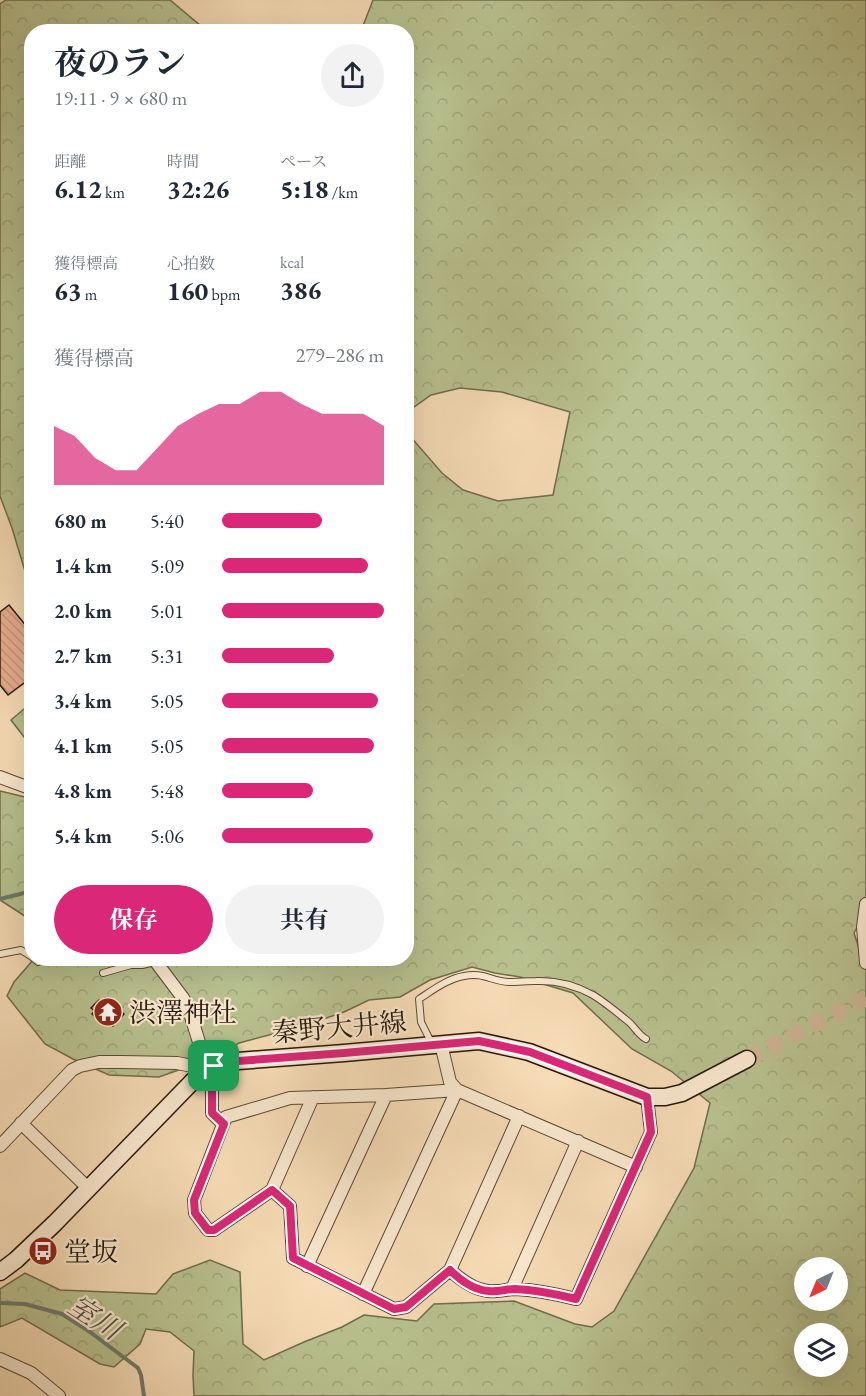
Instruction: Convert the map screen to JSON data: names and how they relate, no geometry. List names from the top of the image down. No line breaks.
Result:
{"streets":{"main road":["秦野大井線"]},"water":["室川"],"places":{"temple":["渋澤神社"],"bus stop":["堂坂"]},"north":"bottom left","page":{"heading":["夜のラン","19:11 · 9 × 680 m"],"stats":[["距離","6.12 km"],["時間","32:26"],["ペース","5:18 /km"],["獲得標高","63 m"],["心拍数","160 bpm"],["kcal","386"]],"chart":["獲得標高","279–286 m"],"list":[{"name":"680 m","note":"5:40"},{"name":"1.4 km","note":"5:09"},{"name":"2.0 km","note":"5:01"},{"name":"2.7 km","note":"5:31"},{"name":"3.4 km","note":"5:05"},{"name":"4.1 km","note":"5:05"},{"name":"4.8 km","note":"5:48"},{"name":"5.4 km","note":"5:06"}],"buttons":["保存","共有"]}}
